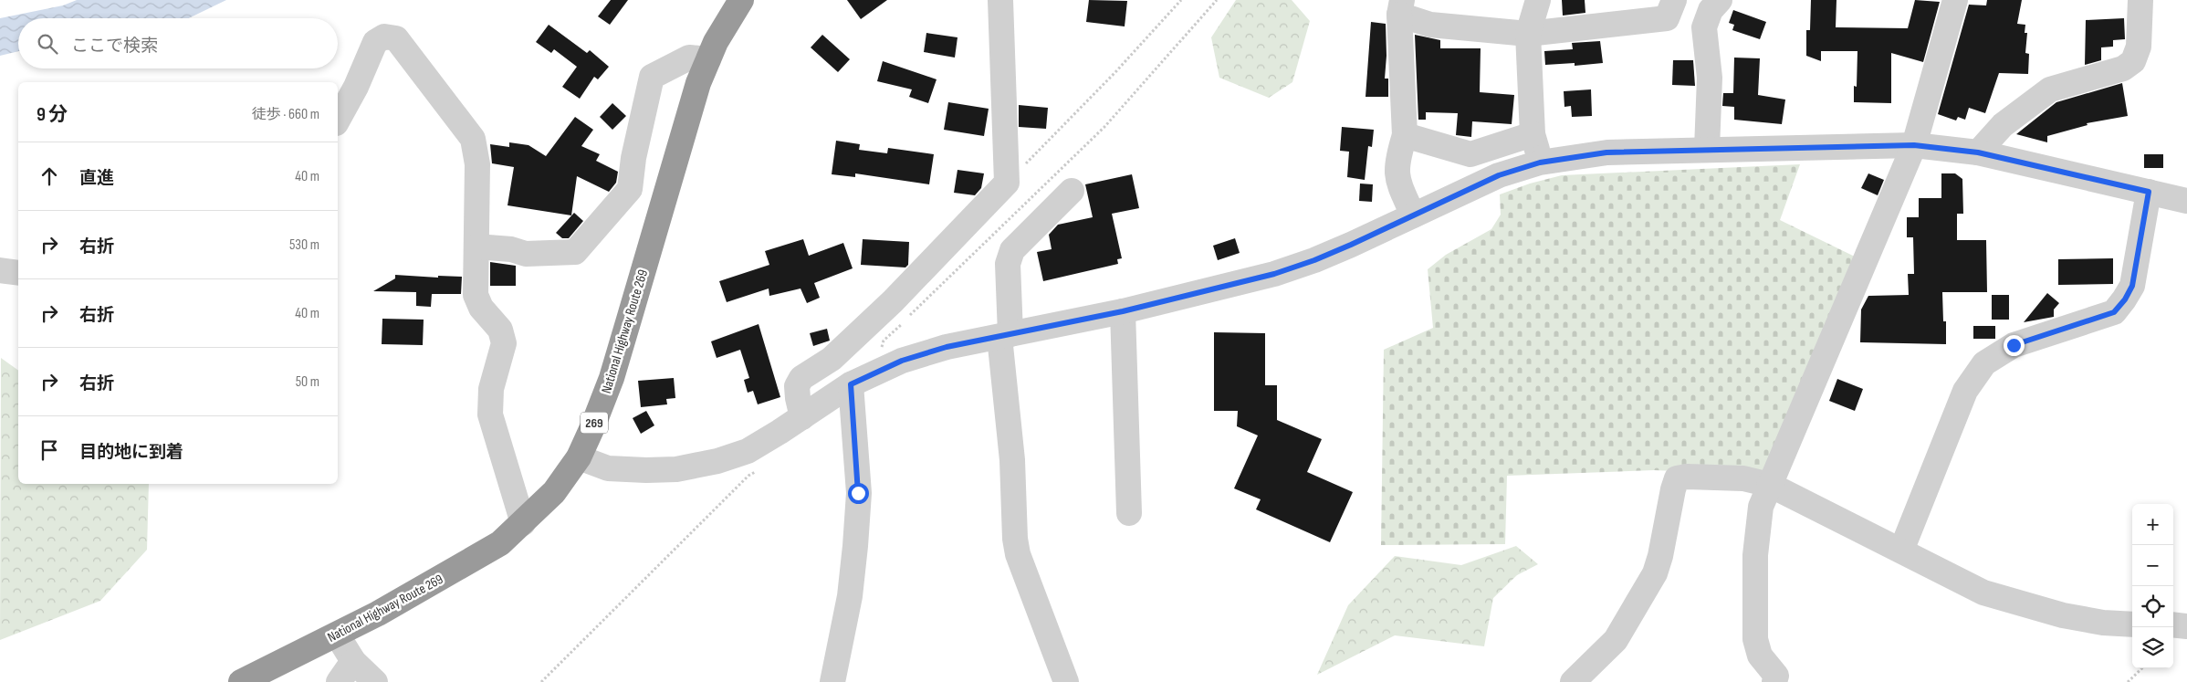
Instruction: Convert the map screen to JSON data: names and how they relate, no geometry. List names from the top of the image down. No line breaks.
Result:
{"streets":{"highway":["National Highway Route 269","269"]},"page":{"search":"ここで検索","heading":["9 分","徒歩 · 660 m"],"list":[["直進","40 m"],["右折","530 m"],["右折","40 m"],["右折","50 m"],"目的地に到着"],"map_buttons":["+","−"]}}
